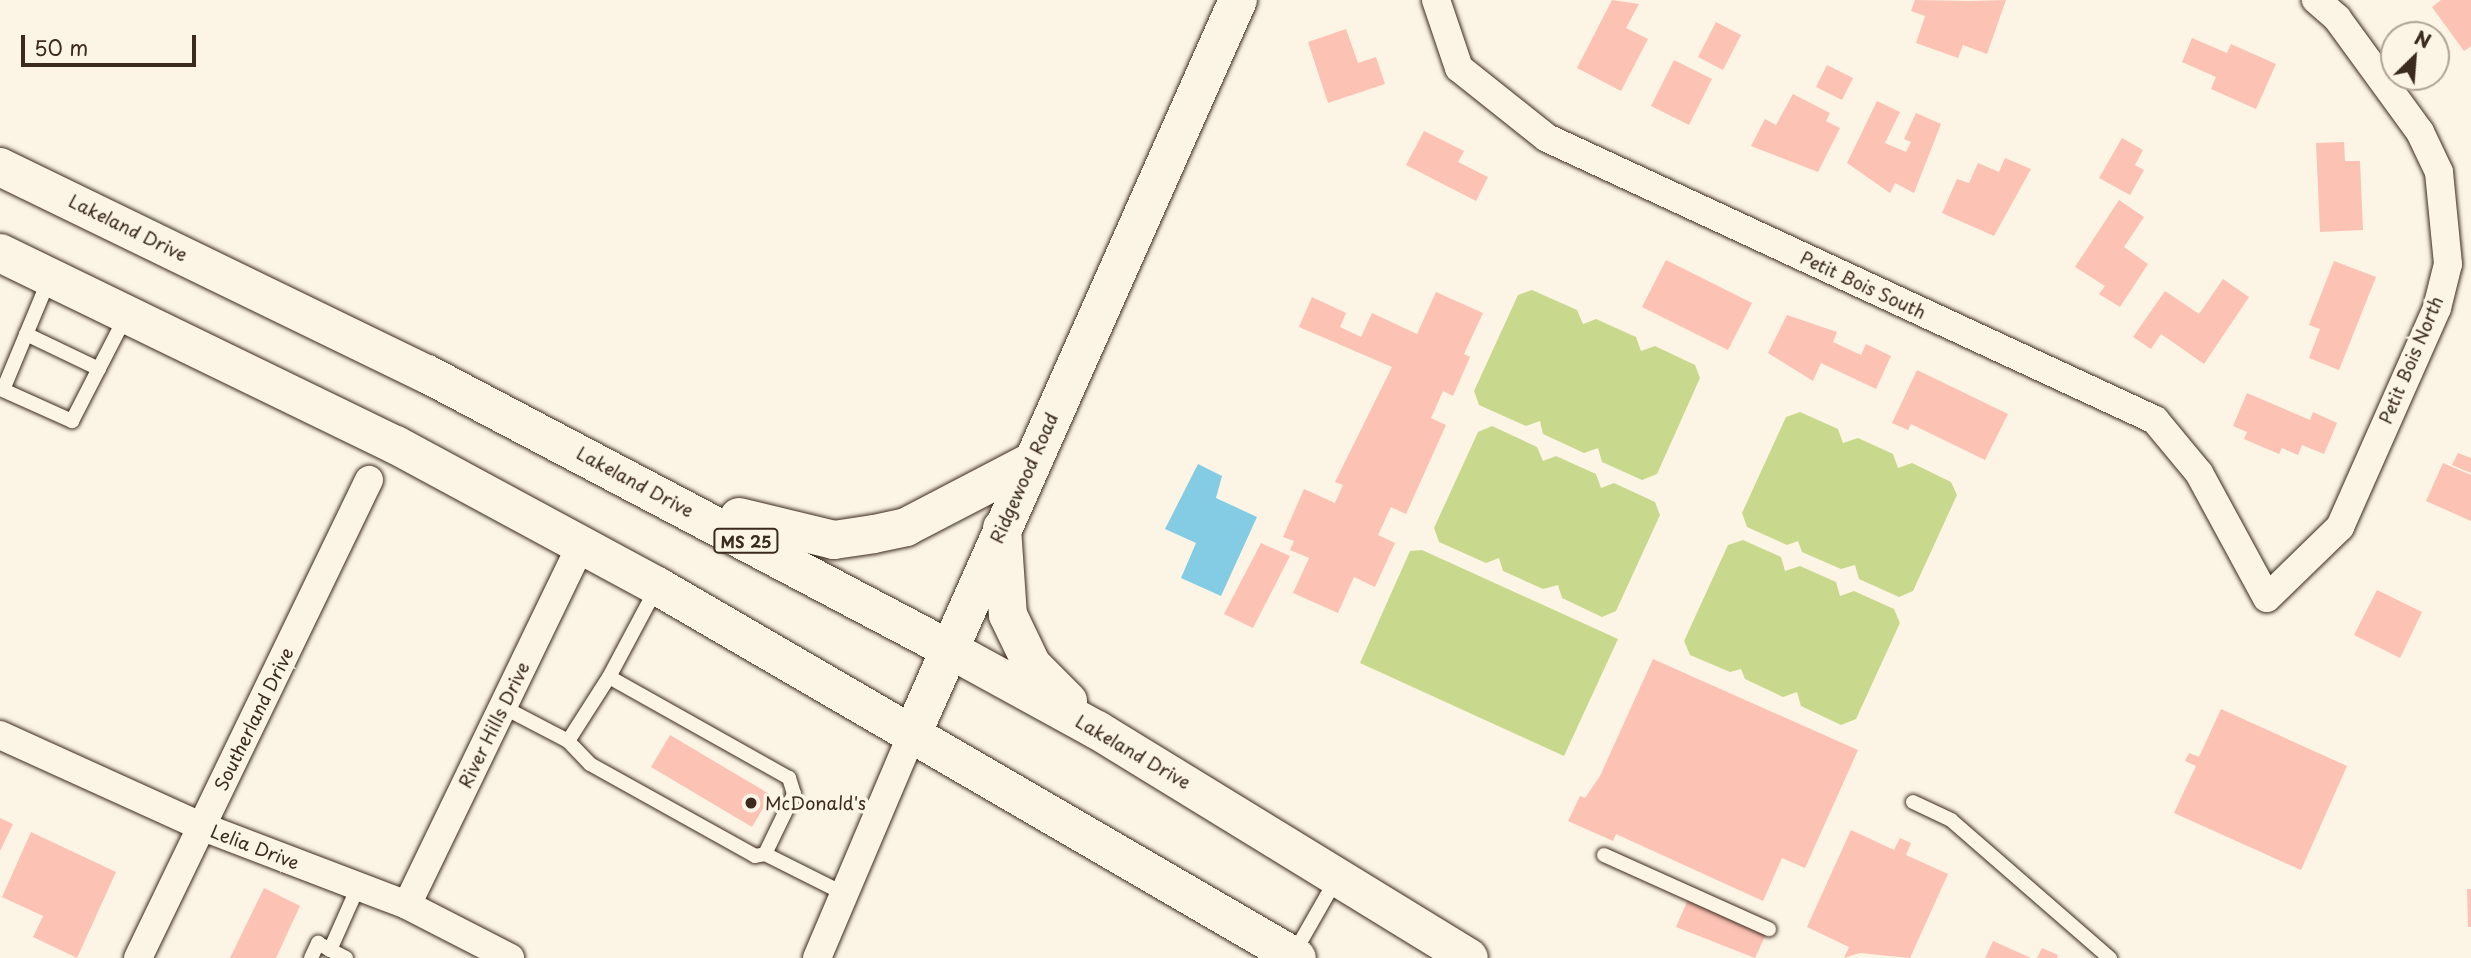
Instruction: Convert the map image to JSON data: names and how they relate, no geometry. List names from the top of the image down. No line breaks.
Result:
{"streets":{"main road":["Lakeland Drive","Ridgewood Road","MS 25"],"street":["Petit Bois South","Petit Bois North","Southerland Drive","River Hills Drive","Lelia Drive"]},"crossings":[["Lakeland Drive","Ridgewood Road"],["Petit Bois South","Petit Bois North"],["Southerland Drive","Lelia Drive"],["River Hills Drive","Lelia Drive"]],"places":["McDonald's"],"scale_bar":"50 m","north":"top right"}
